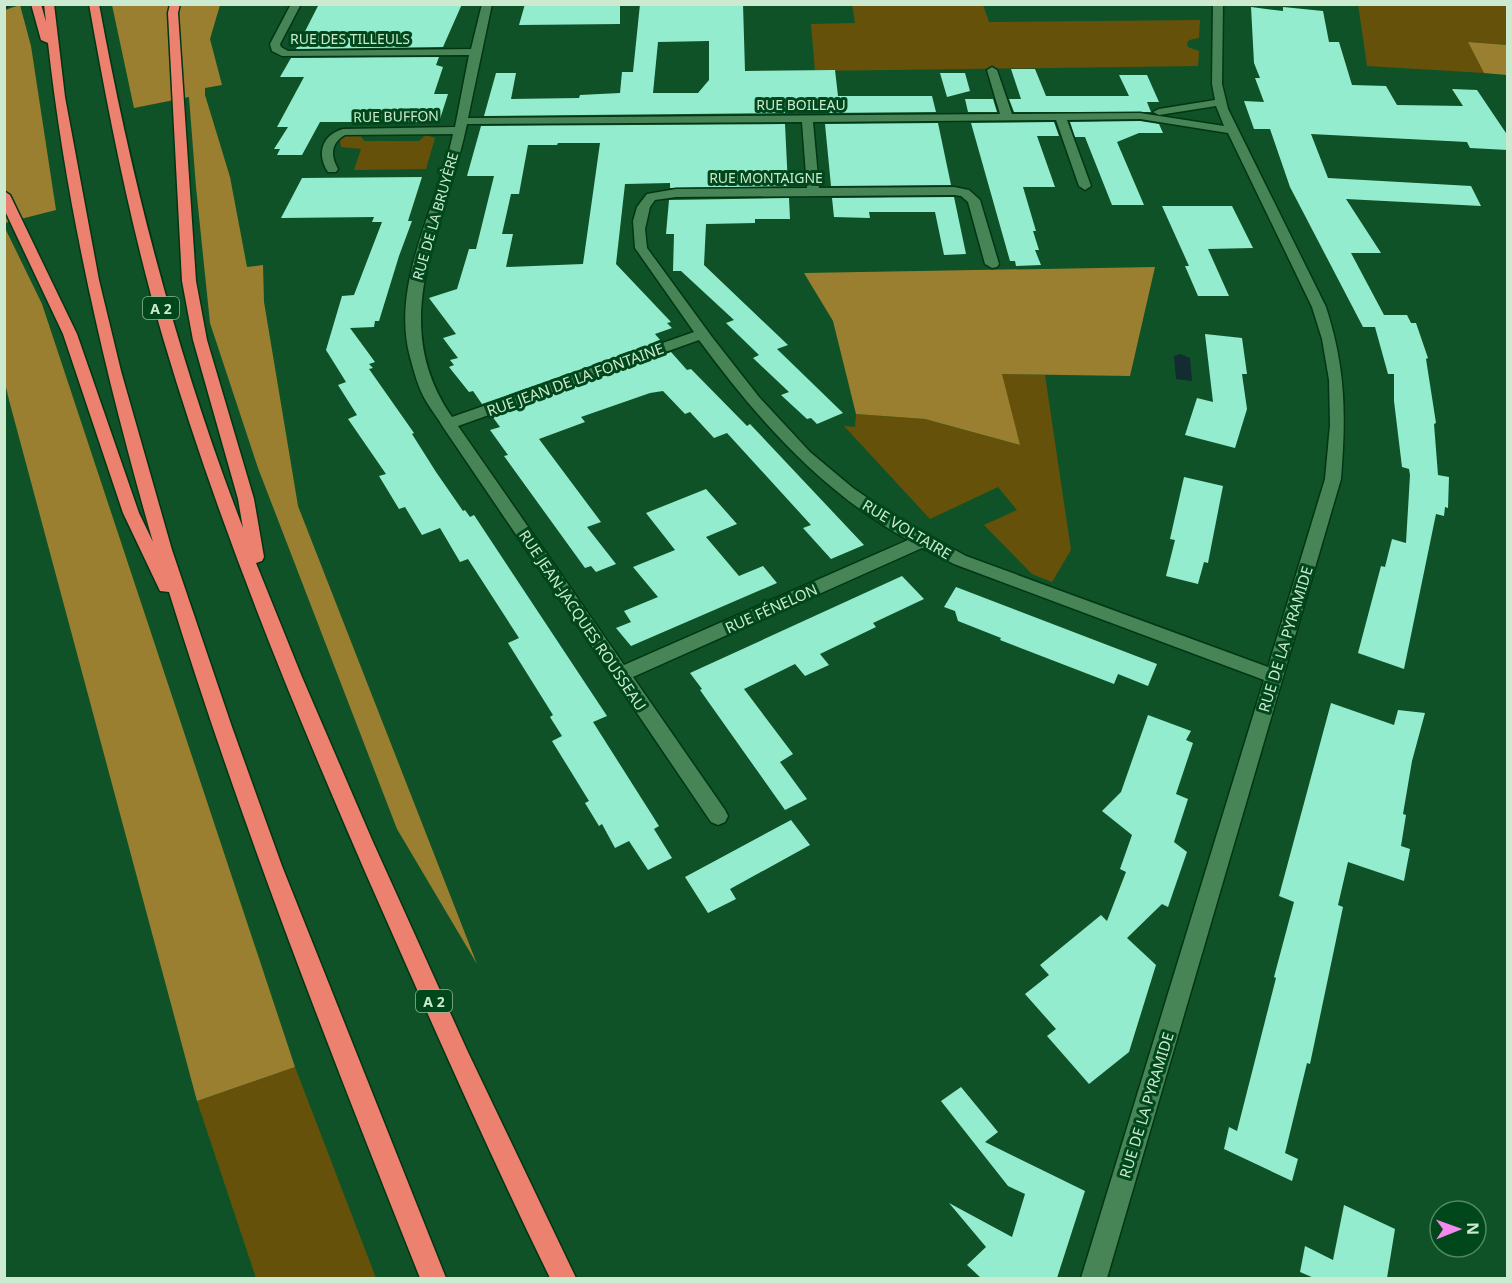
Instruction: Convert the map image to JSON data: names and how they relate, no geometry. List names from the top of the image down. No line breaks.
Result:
{"streets":{"highway":["A 2"],"street":["RUE DES TILLEULS","RUE BOILEAU","RUE BUFFON","RUE MONTAIGNE","RUE DE LA BRUYÈRE","RUE JEAN DE LA FONTAINE","RUE VOLTAIRE","RUE FÉNELON","RUE JEAN-JACQUES ROUSSEAU","RUE DE LA PYRAMIDE"]},"crossings":[["RUE DES TILLEULS","RUE DE LA BRUYÈRE"],["RUE BOILEAU","RUE BUFFON"],["RUE BOILEAU","RUE DE LA BRUYÈRE"],["RUE BOILEAU","RUE DE LA PYRAMIDE"],["RUE BUFFON","RUE DE LA BRUYÈRE"],["RUE MONTAIGNE","RUE VOLTAIRE"],["RUE DE LA BRUYÈRE","RUE JEAN DE LA FONTAINE"],["RUE DE LA BRUYÈRE","RUE JEAN-JACQUES ROUSSEAU"],["RUE JEAN DE LA FONTAINE","RUE VOLTAIRE"],["RUE JEAN DE LA FONTAINE","RUE JEAN-JACQUES ROUSSEAU"],["RUE VOLTAIRE","RUE FÉNELON"],["RUE VOLTAIRE","RUE DE LA PYRAMIDE"],["RUE FÉNELON","RUE JEAN-JACQUES ROUSSEAU"]],"north":"right"}
